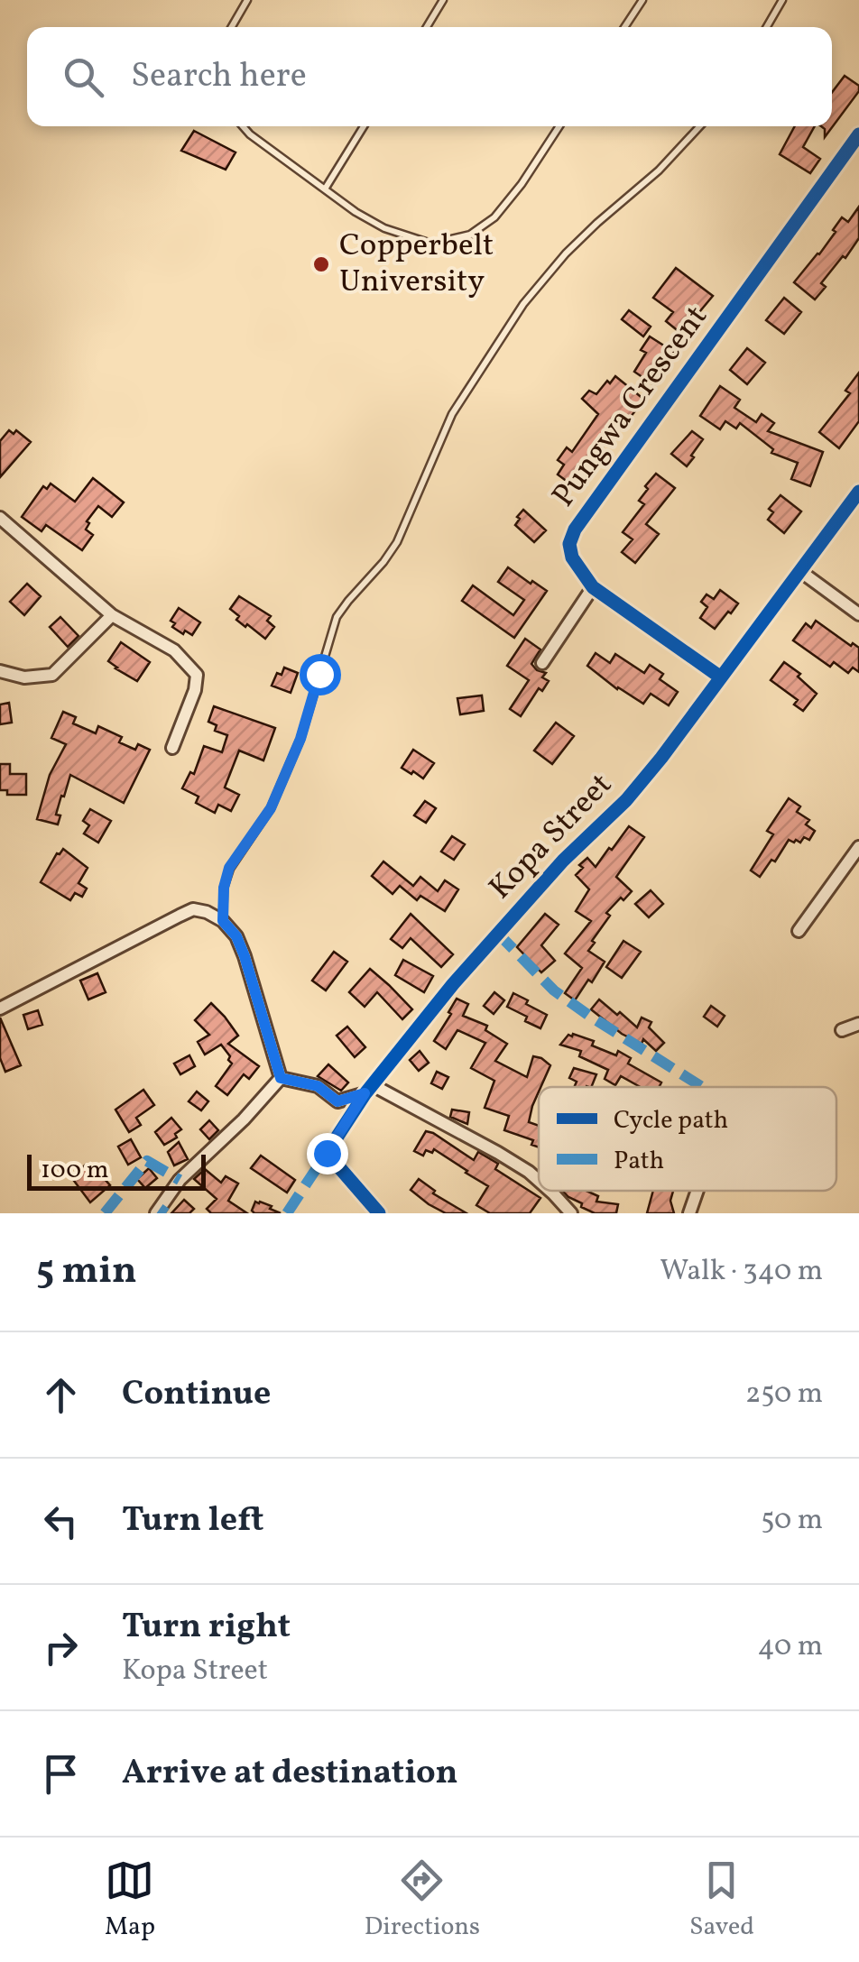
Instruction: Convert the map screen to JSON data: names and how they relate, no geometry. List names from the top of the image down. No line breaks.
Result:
{"streets":{"street":["Pungwa Crescent","Kopa Street"]},"crossings":[["Pungwa Crescent","Kopa Street"]],"places":["Copperbelt University"],"legend":["Cycle path","Path"],"scale_bar":"100 m","page":{"search":"Search here","scale":"100 m","heading":["5 min","Walk · 340 m"],"list":[["Continue","250 m"],["Turn left","50 m"],["Turn right","Kopa Street","40 m"],"Arrive at destination"],"nav":["Map","Directions","Saved"]}}
